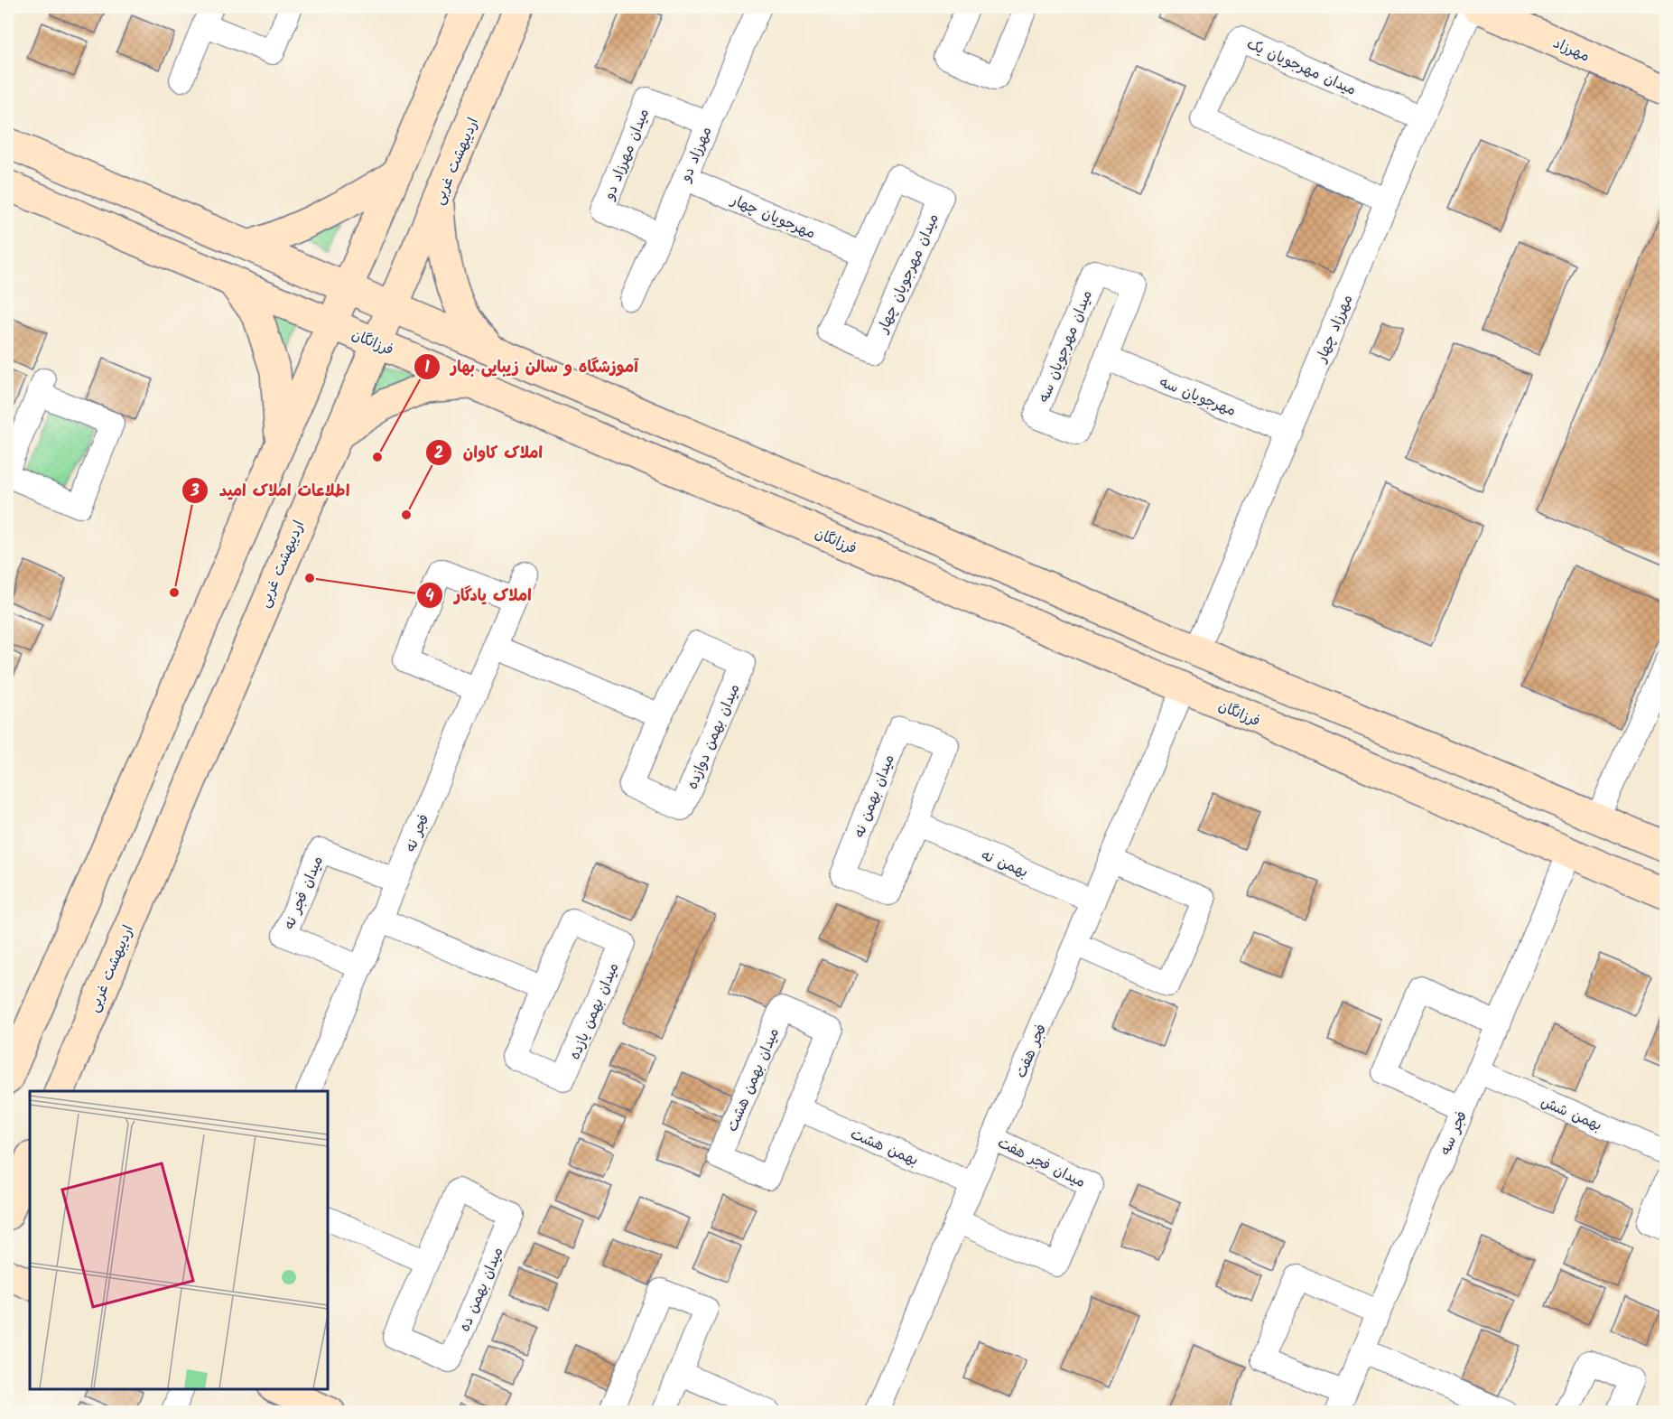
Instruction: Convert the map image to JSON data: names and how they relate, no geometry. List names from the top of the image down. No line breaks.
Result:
{"streets":{"street":["مهرزاد","میدان مهرجویان یک","میدان مهرزاد دو","مهرزاد دو","اردیبهشت غربی","مهرجویان چهار","میدان مهرجویان چهار","مهرزاد چهار","فرزانگان","میدان مهرجویان سه","مهرجویان سه","میدان بهمن دوازده","میدان بهمن نه","فجر نه","بهمن نه","میدان فجر نه","میدان بهمن یازده","فجر هفت","میدان بهمن هشت","بهمن شش","فجر سه","بهمن هشت","میدان فجر هفت","میدان بهمن ده"]},"crossings":[["میدان مهرجویان یک","مهرزاد چهار"],["میدان مهرزاد دو","مهرزاد دو"],["مهرزاد دو","مهرجویان چهار"],["اردیبهشت غربی","فرزانگان"],["مهرجویان چهار","میدان مهرجویان چهار"],["مهرزاد چهار","مهرجویان سه"],["فرزانگان","فجر هفت"],["فرزانگان","فجر سه"],["میدان مهرجویان سه","مهرجویان سه"],["میدان بهمن نه","بهمن نه"],["فجر نه","میدان فجر نه"],["بهمن نه","فجر هفت"],["فجر هفت","بهمن هشت"],["فجر هفت","میدان فجر هفت"],["میدان بهمن هشت","بهمن هشت"],["بهمن شش","فجر سه"]],"places":["آموزشگاه و سالن زیبایی بهار","املاک کاوان","املاک یادگار","اطلاعات املاک امید"]}
